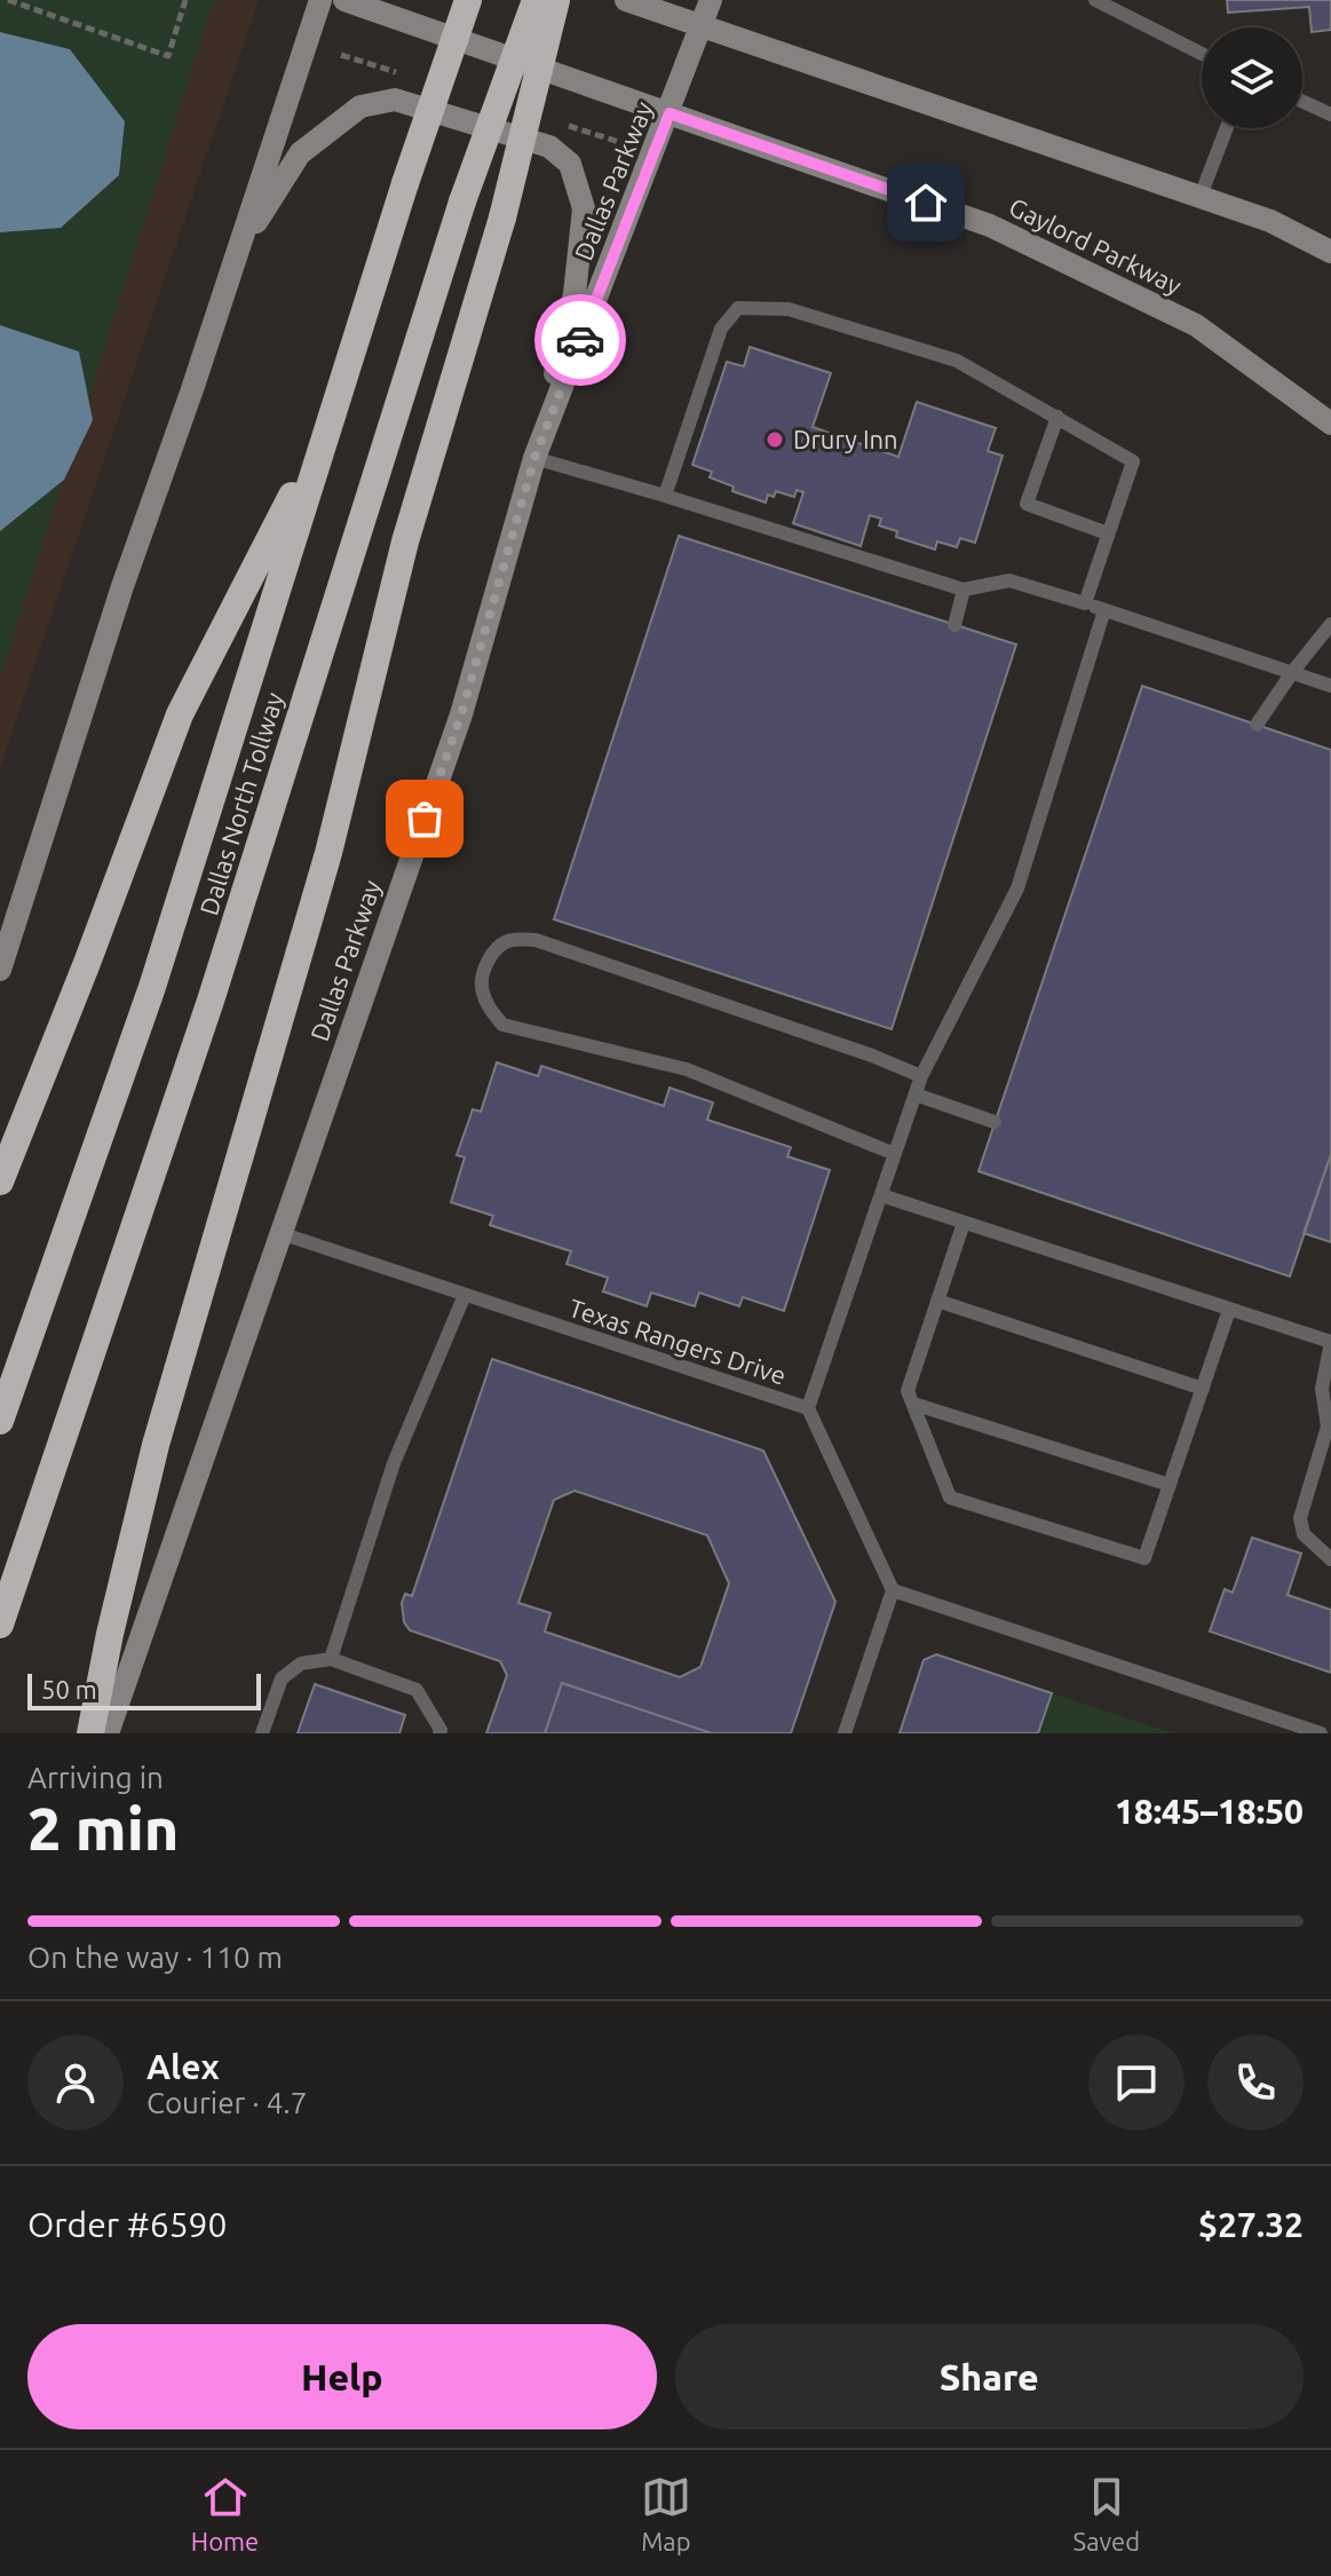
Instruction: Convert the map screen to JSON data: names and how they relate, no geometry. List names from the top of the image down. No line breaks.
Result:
{"streets":{"highway":["Dallas North Tollway"],"main road":["Dallas Parkway","Gaylord Parkway"],"lane":["Texas Rangers Drive"]},"crossings":[["Dallas Parkway","Gaylord Parkway"],["Dallas Parkway","Texas Rangers Drive"]],"places":["Drury Inn"],"scale_bar":"50 m","page":{"scale":"50 m","heading":["2 min","Arriving in","18:45–18:50"],"panel":["Alex","Courier · 4.7","Order #6590","$27.32"],"bar":"On the way · 110 m","buttons":["Help","Share"],"tabs":["Home","Map","Saved"]}}
